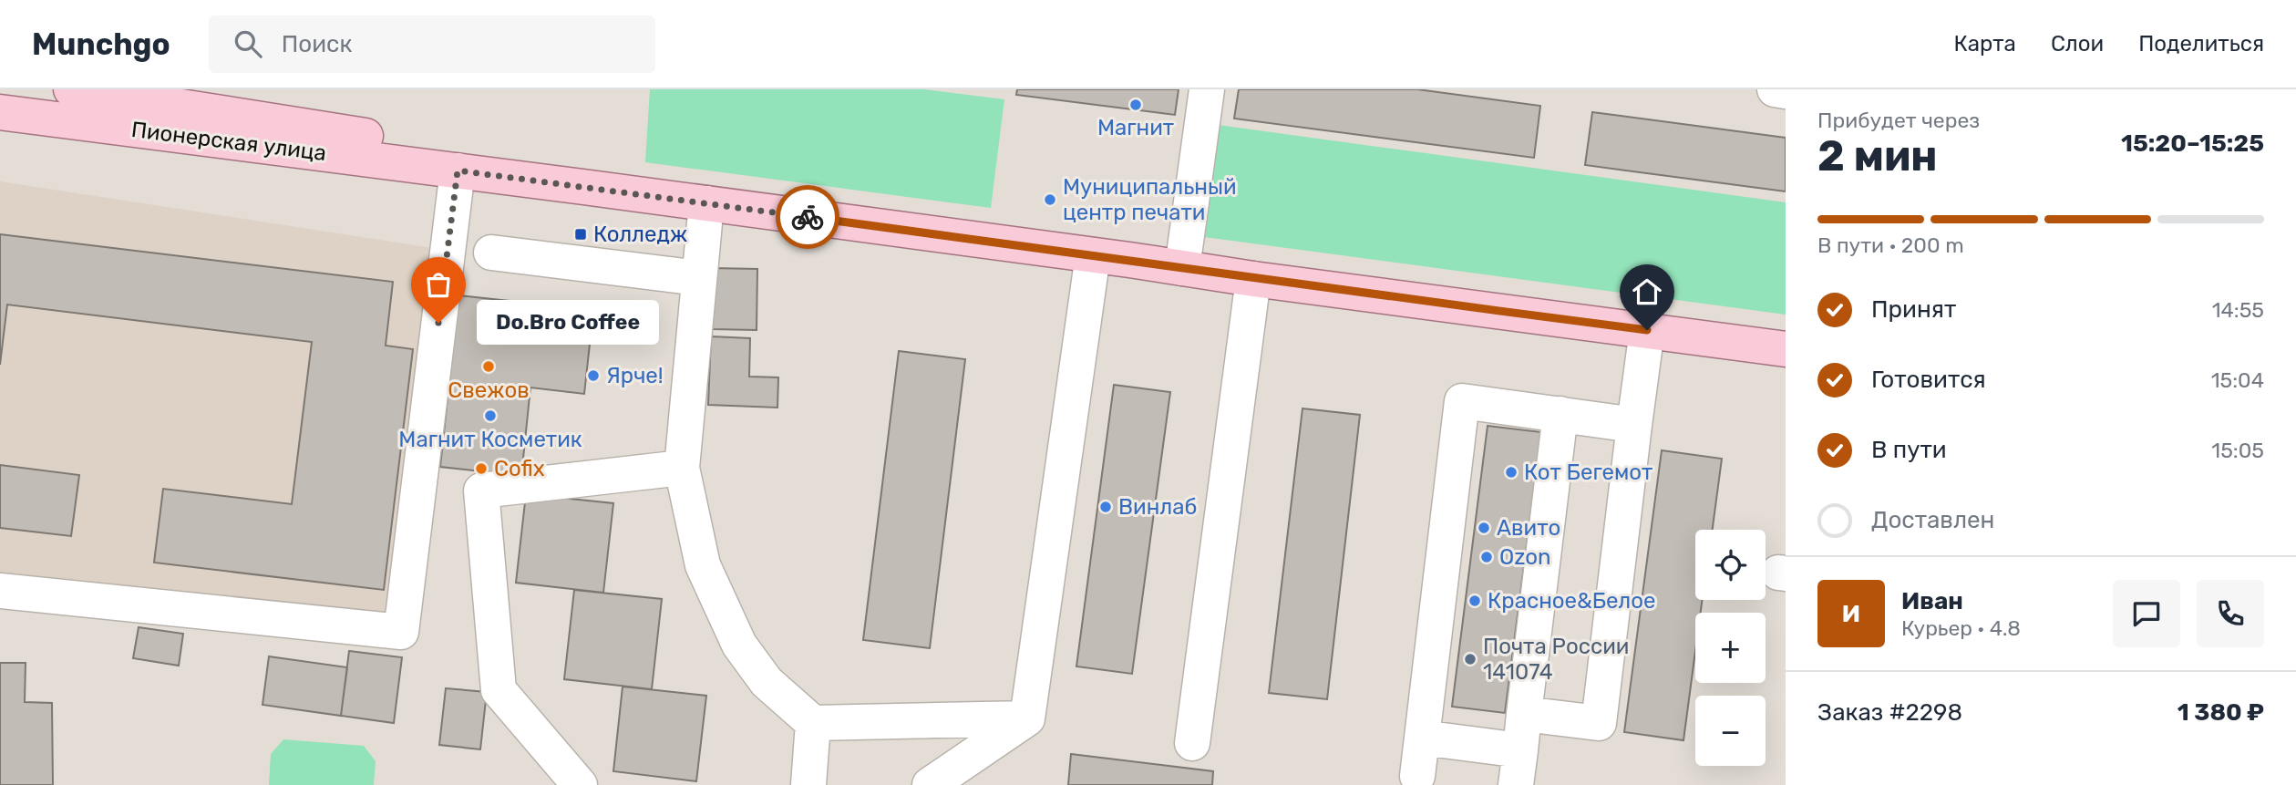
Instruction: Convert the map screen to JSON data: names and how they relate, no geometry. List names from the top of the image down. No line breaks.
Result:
{"streets":{"main road":["Пионерская улица"]},"places":{"other":["Магнит","Муниципальный центр печати","Do.Bro Coffee","Свежов","Ярче!","Магнит Косметик","Cofix","Кот Бегемот","Винлаб","Авито","Ozon","Красное&Белое","Почта России 141074"],"transit":["Колледж"]},"page":{"header":"Munchgo","search":"Поиск","nav":["Карта","Слои","Поделиться"],"heading":["2 мин","Прибудет через","15:20–15:25"],"panel":["Иван","Курьер · 4.8","Заказ #2298","1 380 ₽"],"bar":"В пути · 200 m","list":[["Принят","14:55"],["Готовится","15:04"],["В пути","15:05"],"Доставлен"],"bubble":"Do.Bro Coffee","map_buttons":["+","−"],"round":"И"}}
